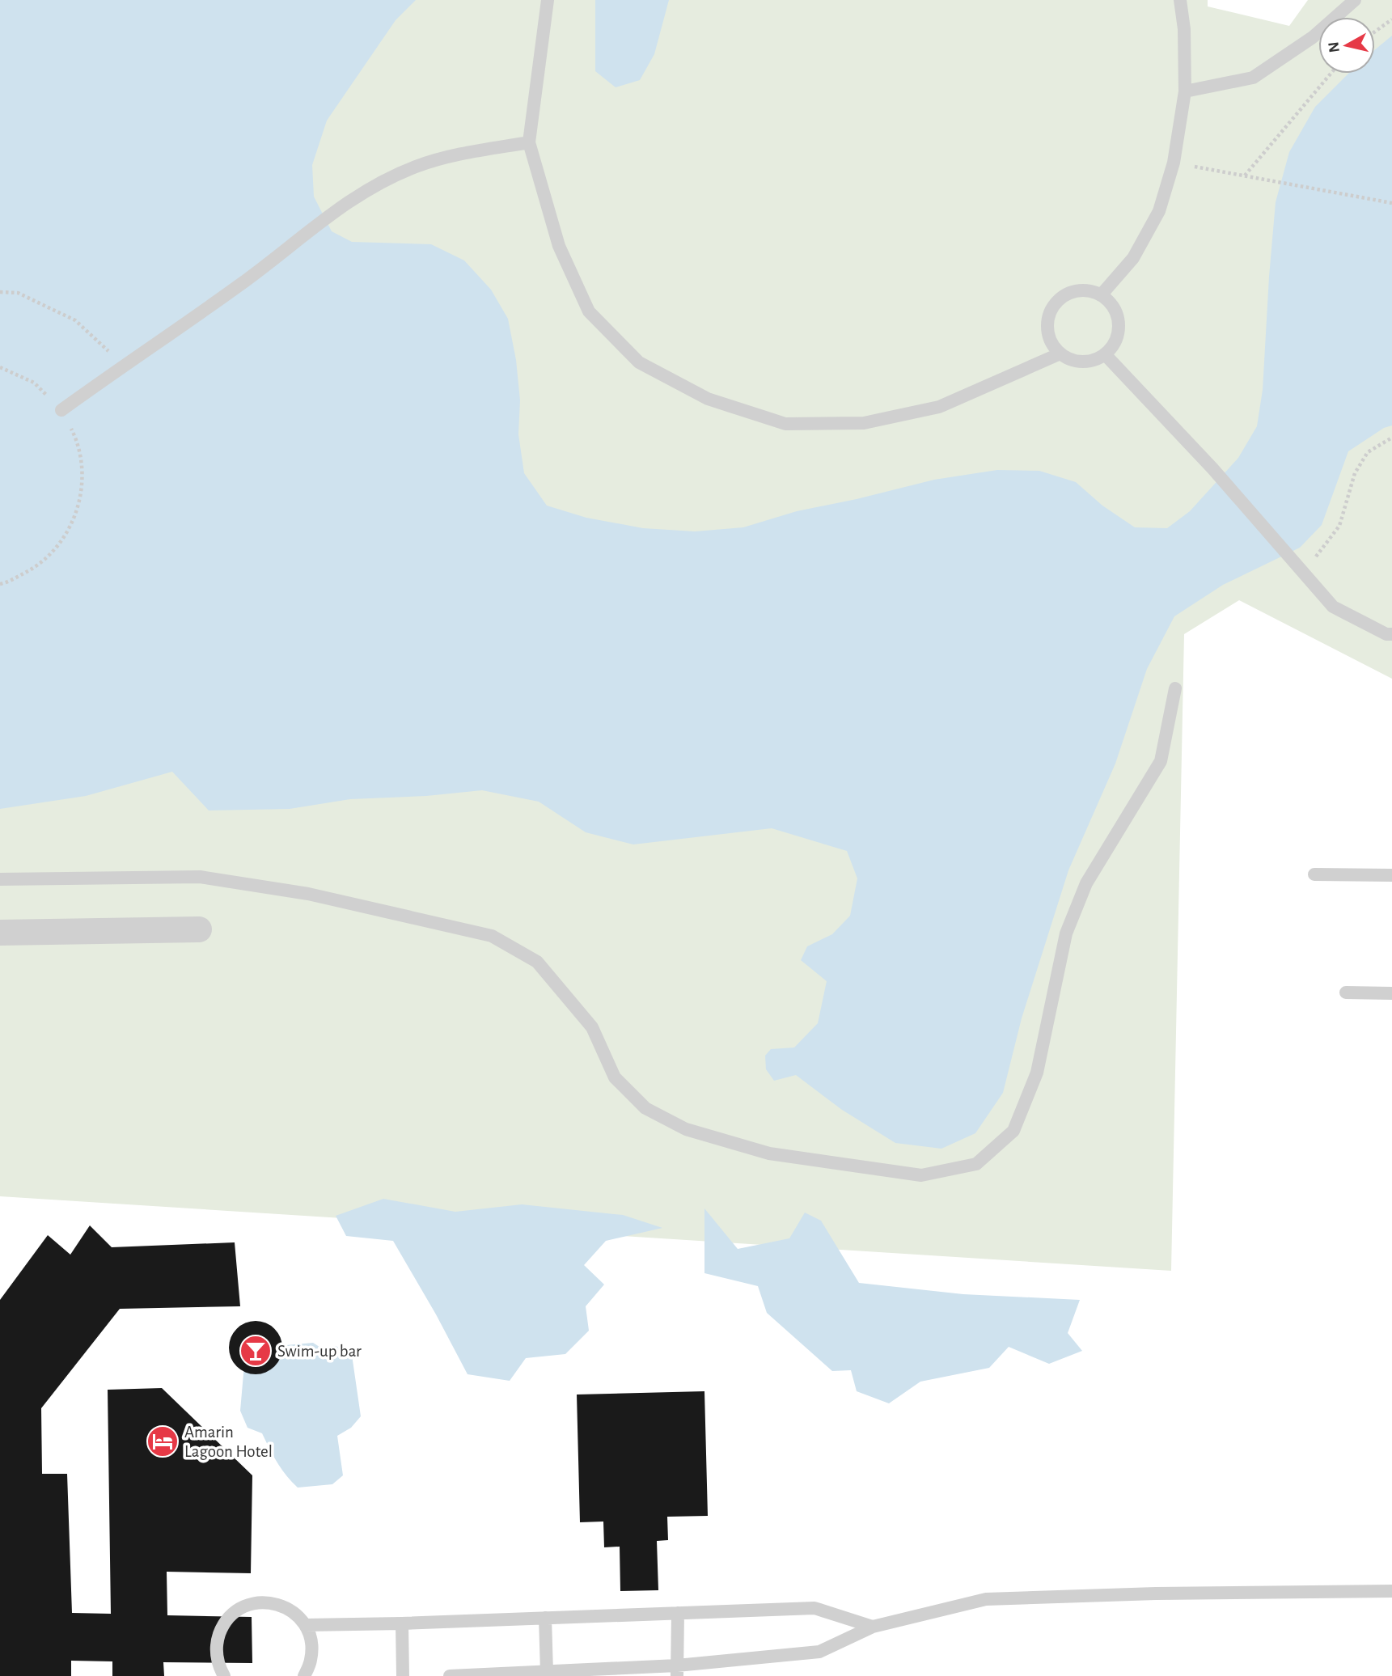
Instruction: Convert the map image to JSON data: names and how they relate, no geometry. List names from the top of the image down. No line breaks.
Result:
{"places":{"bar":["Swim-up bar"],"hotel":["Amarin Lagoon Hotel"]},"north":"left"}
